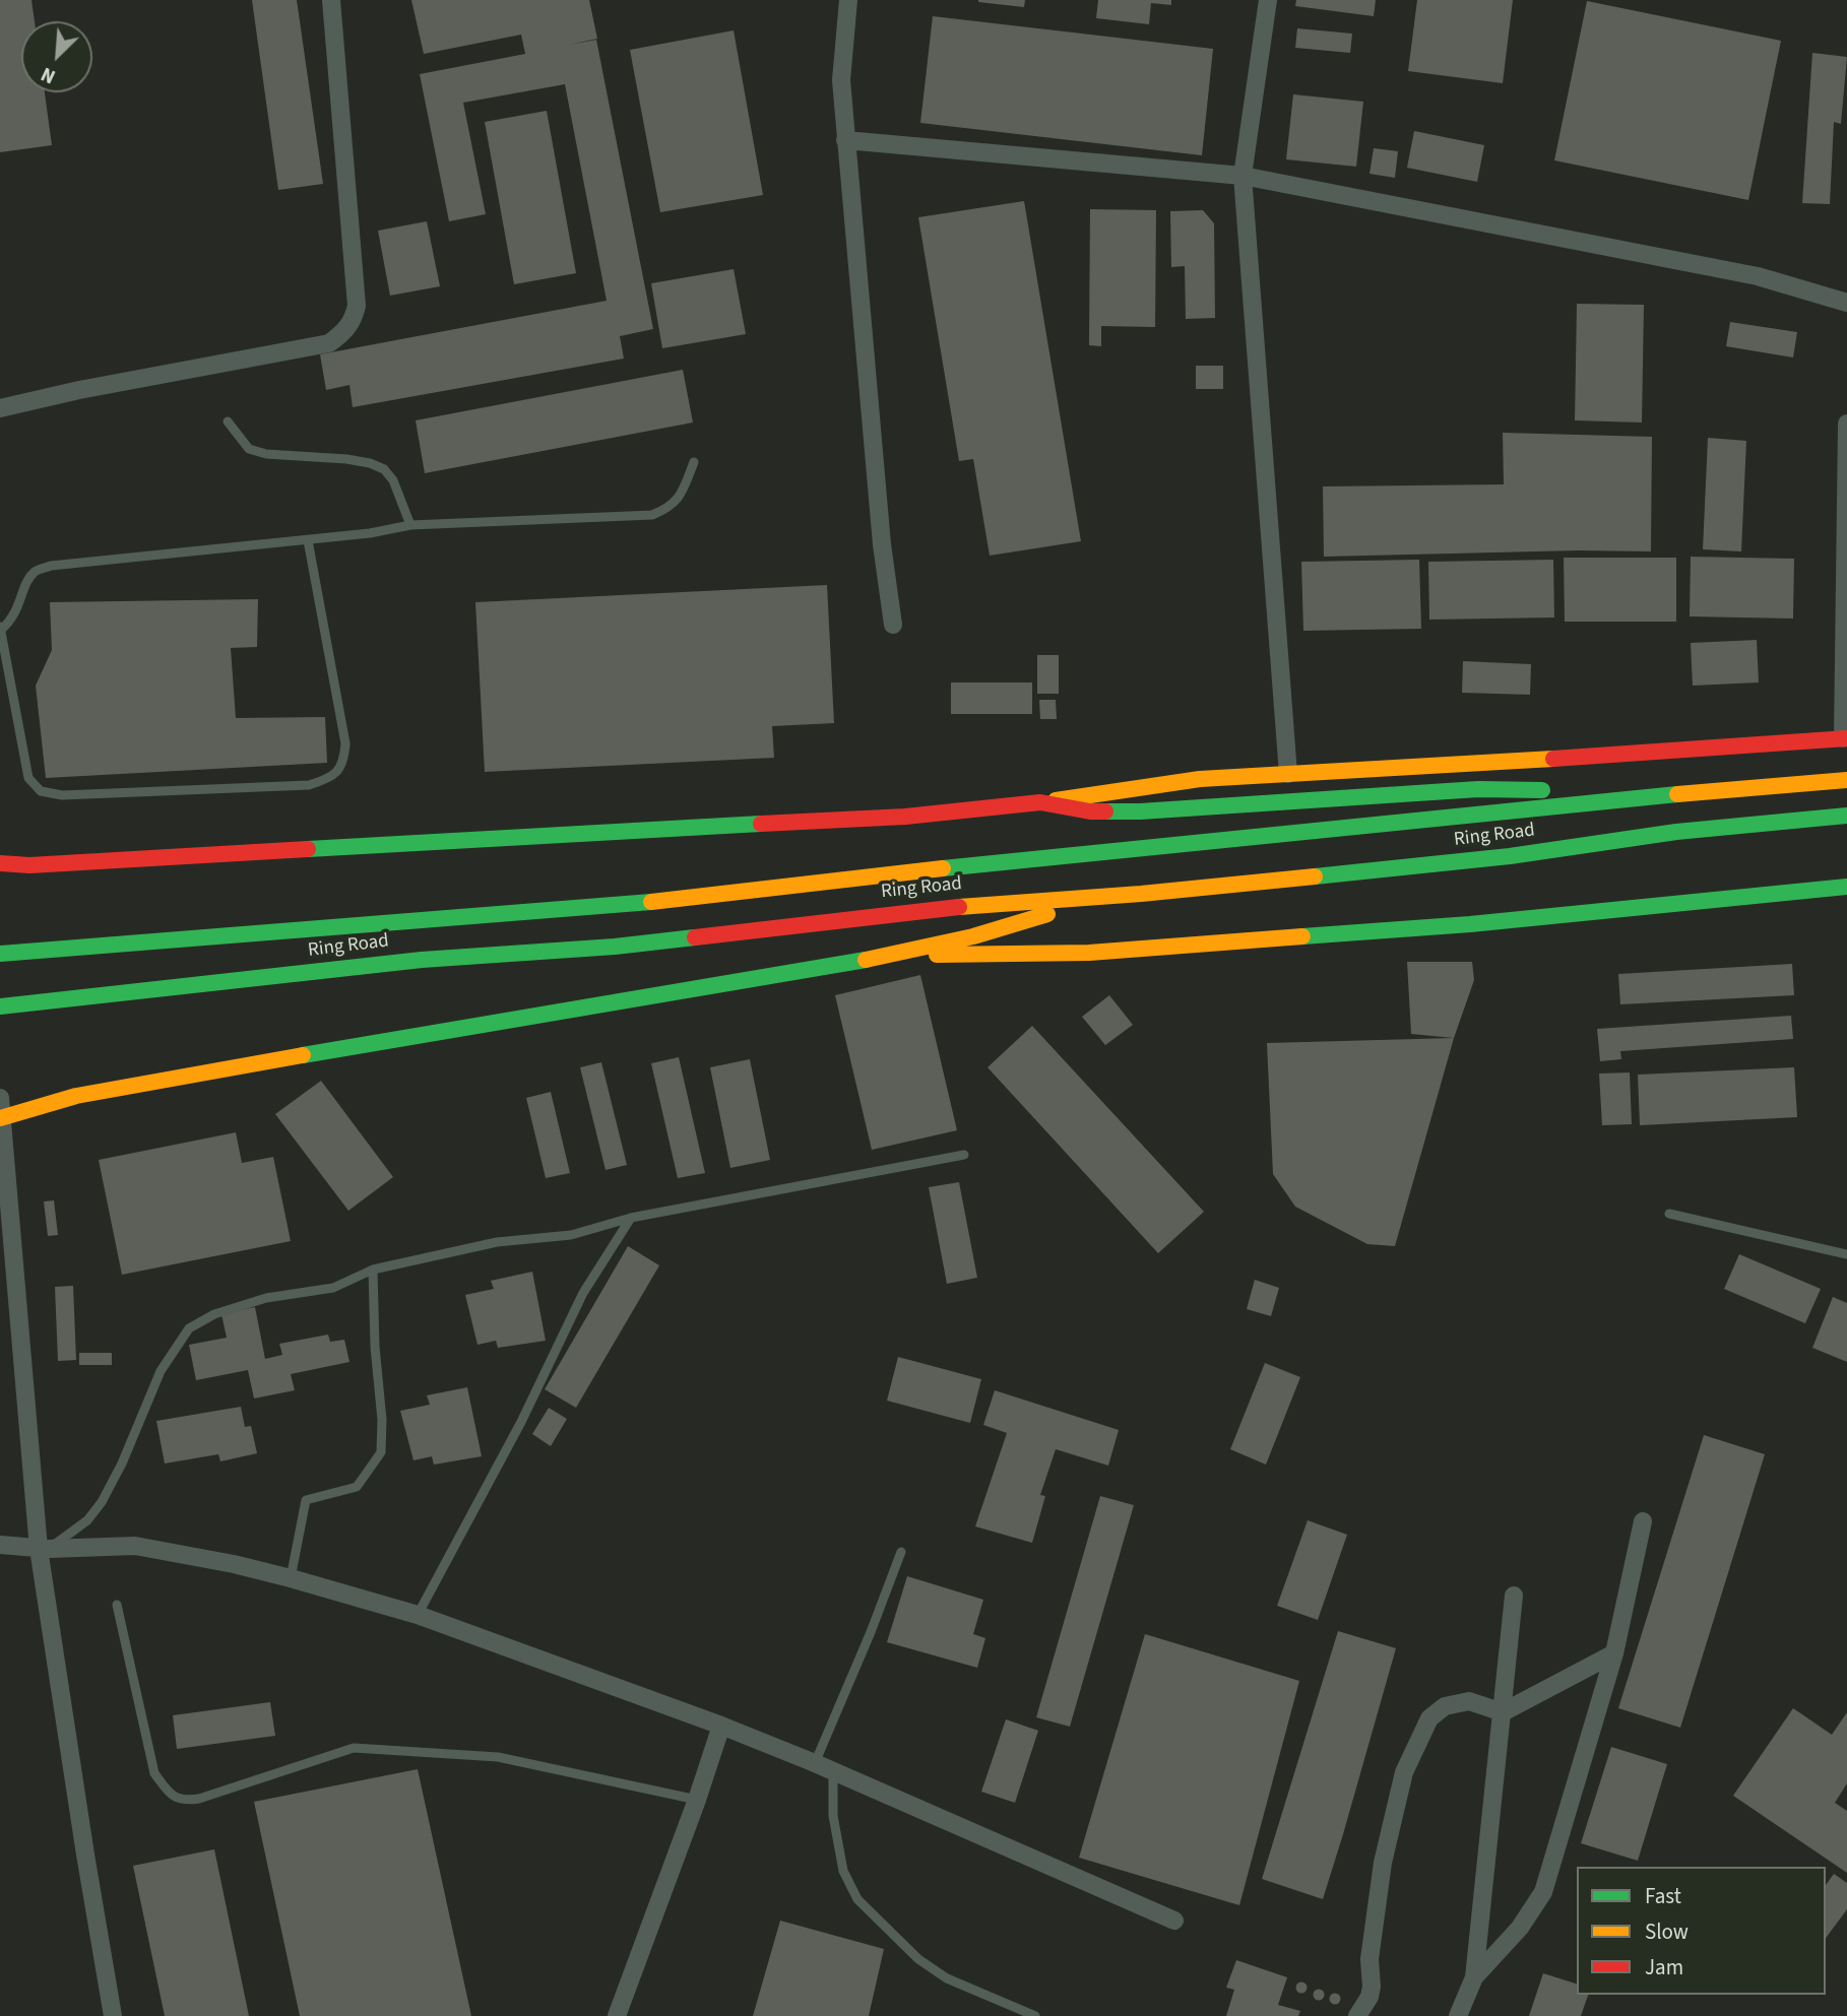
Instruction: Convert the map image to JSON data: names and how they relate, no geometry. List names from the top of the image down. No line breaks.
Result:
{"streets":{"main road":["Ring Road"]},"legend":["Fast","Slow","Jam"],"north":"bottom left"}
